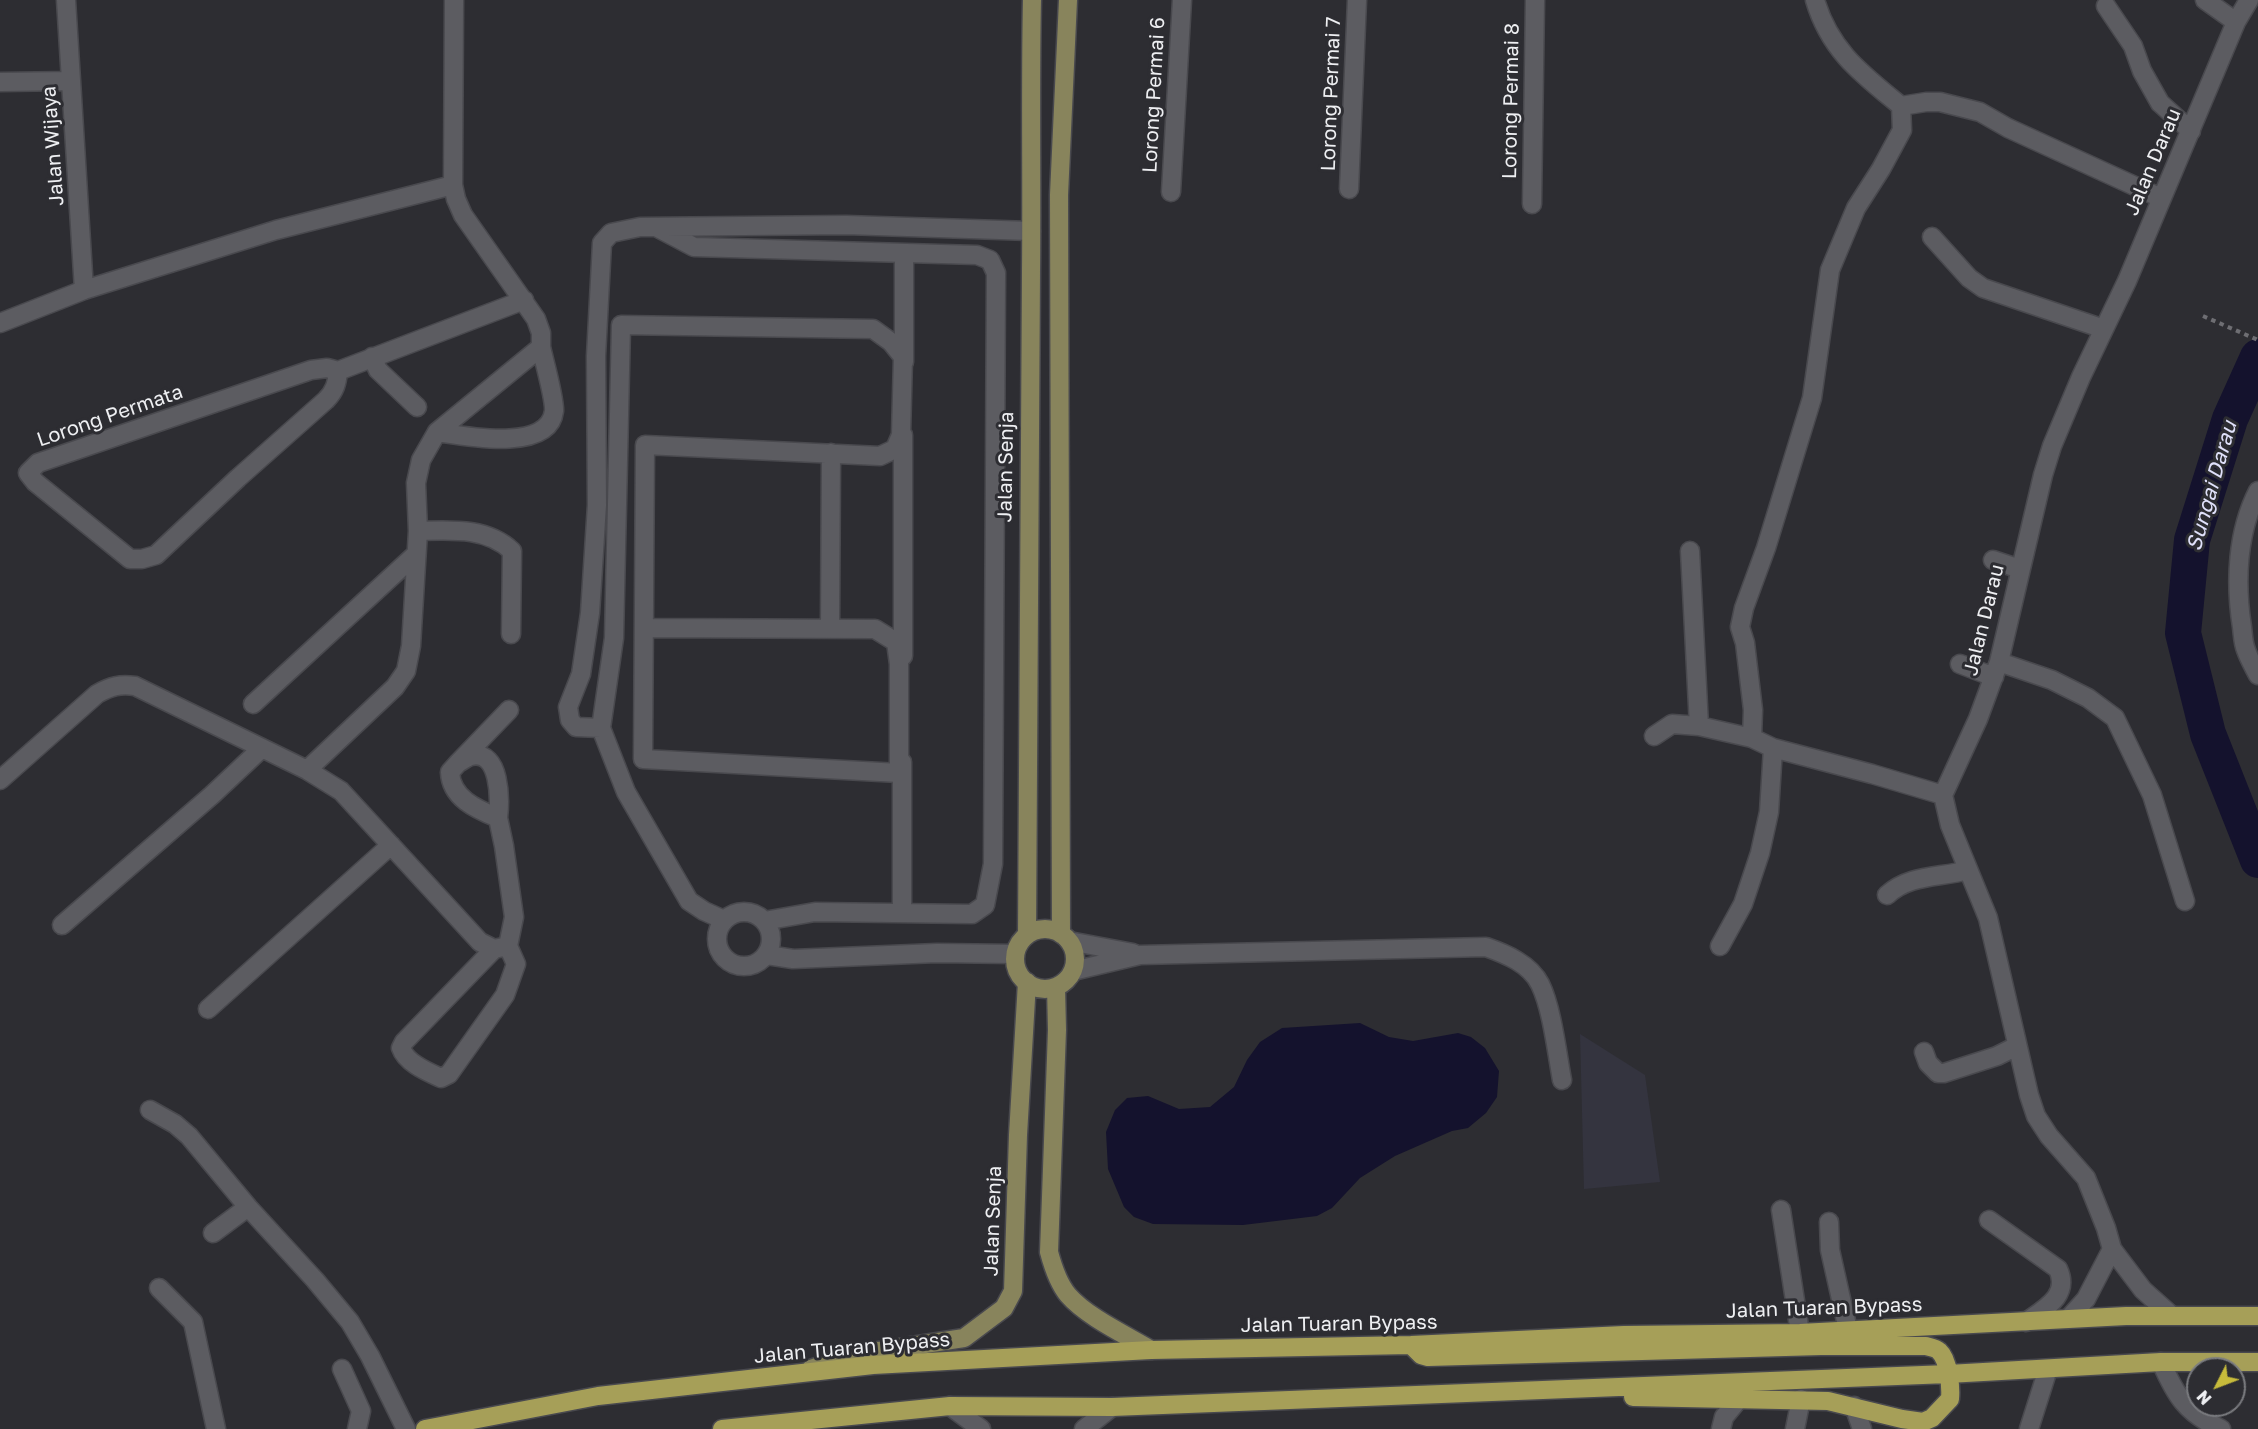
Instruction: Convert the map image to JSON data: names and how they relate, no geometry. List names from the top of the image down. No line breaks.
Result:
{"streets":{"highway":["Jalan Tuaran Bypass"],"main road":["Jalan Senja"],"street":["Lorong Permai 7","Lorong Permai 6","Lorong Permai 8","Jalan Wijaya","Jalan Darau","Lorong Permata"]},"crossings":[["Jalan Senja","Jalan Tuaran Bypass"]],"water":["Sungai Darau"],"north":"bottom left"}
